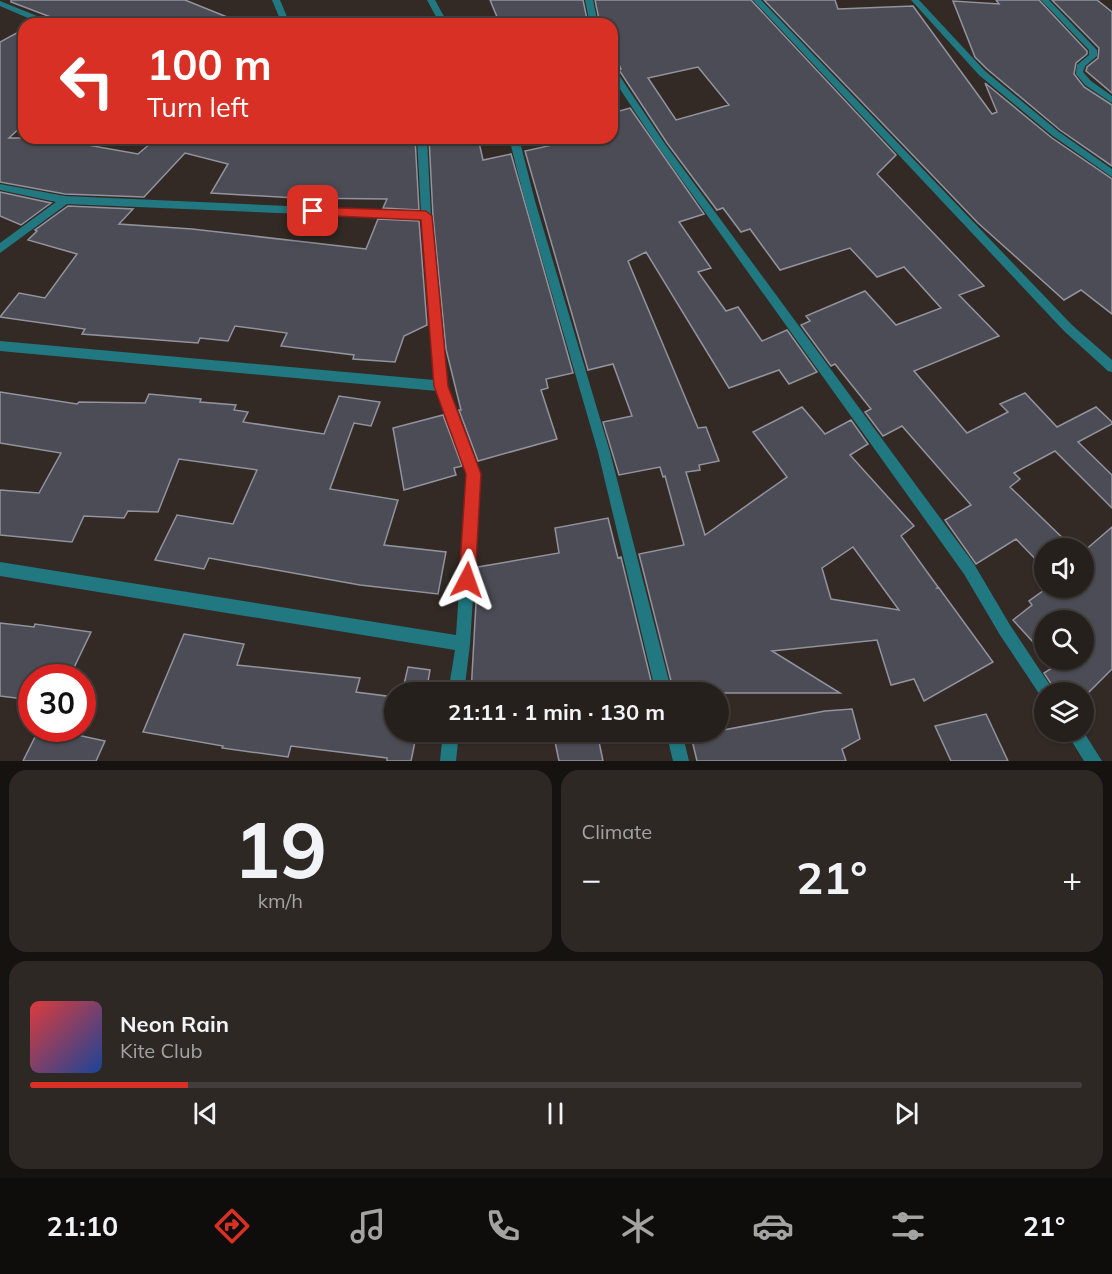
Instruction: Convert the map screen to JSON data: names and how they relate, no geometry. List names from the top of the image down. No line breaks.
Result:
{"page":{"turn":["100 m","Turn left"],"limit":"30","trip":"21:11 · 1 min · 130 m","tile":[["19","km/h"],"Climate"],"heat":["−","21°","+"],"song":["Neon Rain","Kite Club"],"tabs":["21:10","21°"]}}
